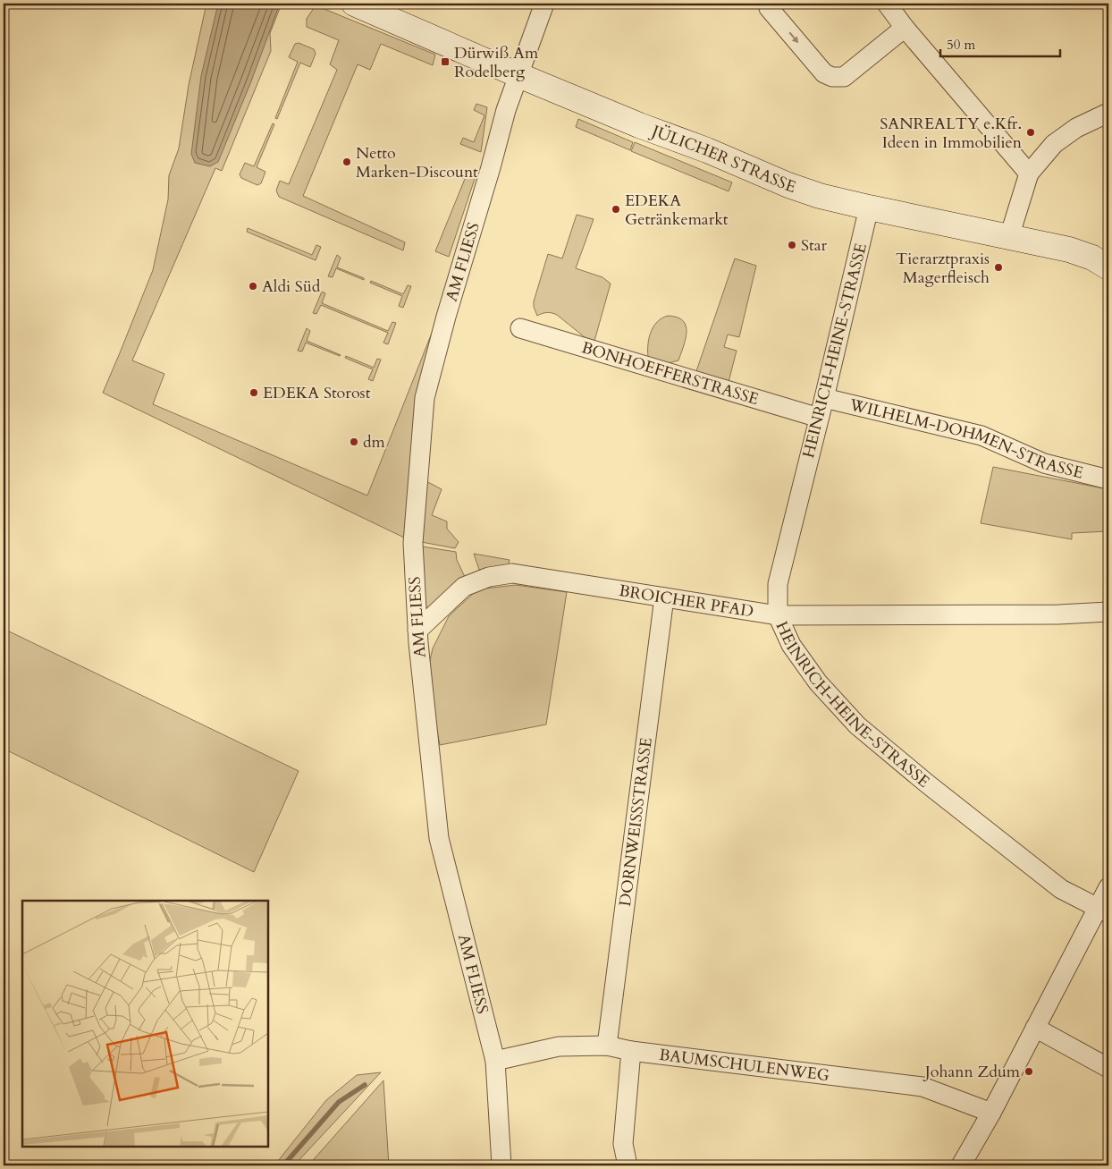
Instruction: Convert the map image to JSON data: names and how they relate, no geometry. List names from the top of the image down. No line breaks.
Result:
{"streets":{"street":["JÜLICHER STRASSE","AM FLIESS","HEINRICH-HEINE-STRASSE","BONHOEFFERSTRASSE","WILHELM-DOHMEN-STRASSE","BROICHER PFAD","DORNWEISSSTRASSE","BAUMSCHULENWEG"]},"crossings":[["JÜLICHER STRASSE","AM FLIESS"],["JÜLICHER STRASSE","HEINRICH-HEINE-STRASSE"],["AM FLIESS","BROICHER PFAD"],["AM FLIESS","BAUMSCHULENWEG"],["HEINRICH-HEINE-STRASSE","BONHOEFFERSTRASSE"],["HEINRICH-HEINE-STRASSE","WILHELM-DOHMEN-STRASSE"],["HEINRICH-HEINE-STRASSE","BROICHER PFAD"],["BROICHER PFAD","DORNWEISSSTRASSE"],["DORNWEISSSTRASSE","BAUMSCHULENWEG"]],"places":{"transit":["Dürwiß Am Rodelberg"],"other":["SANREALTY e.Kfr. Ideen in Immobilien","Netto Marken-Discount","EDEKA Getränkemarkt","Star","Tierarztpraxis Magerfleisch","Aldi Süd","EDEKA Storost","dm","Johann Zdum"]},"scale_bar":"50 m"}
